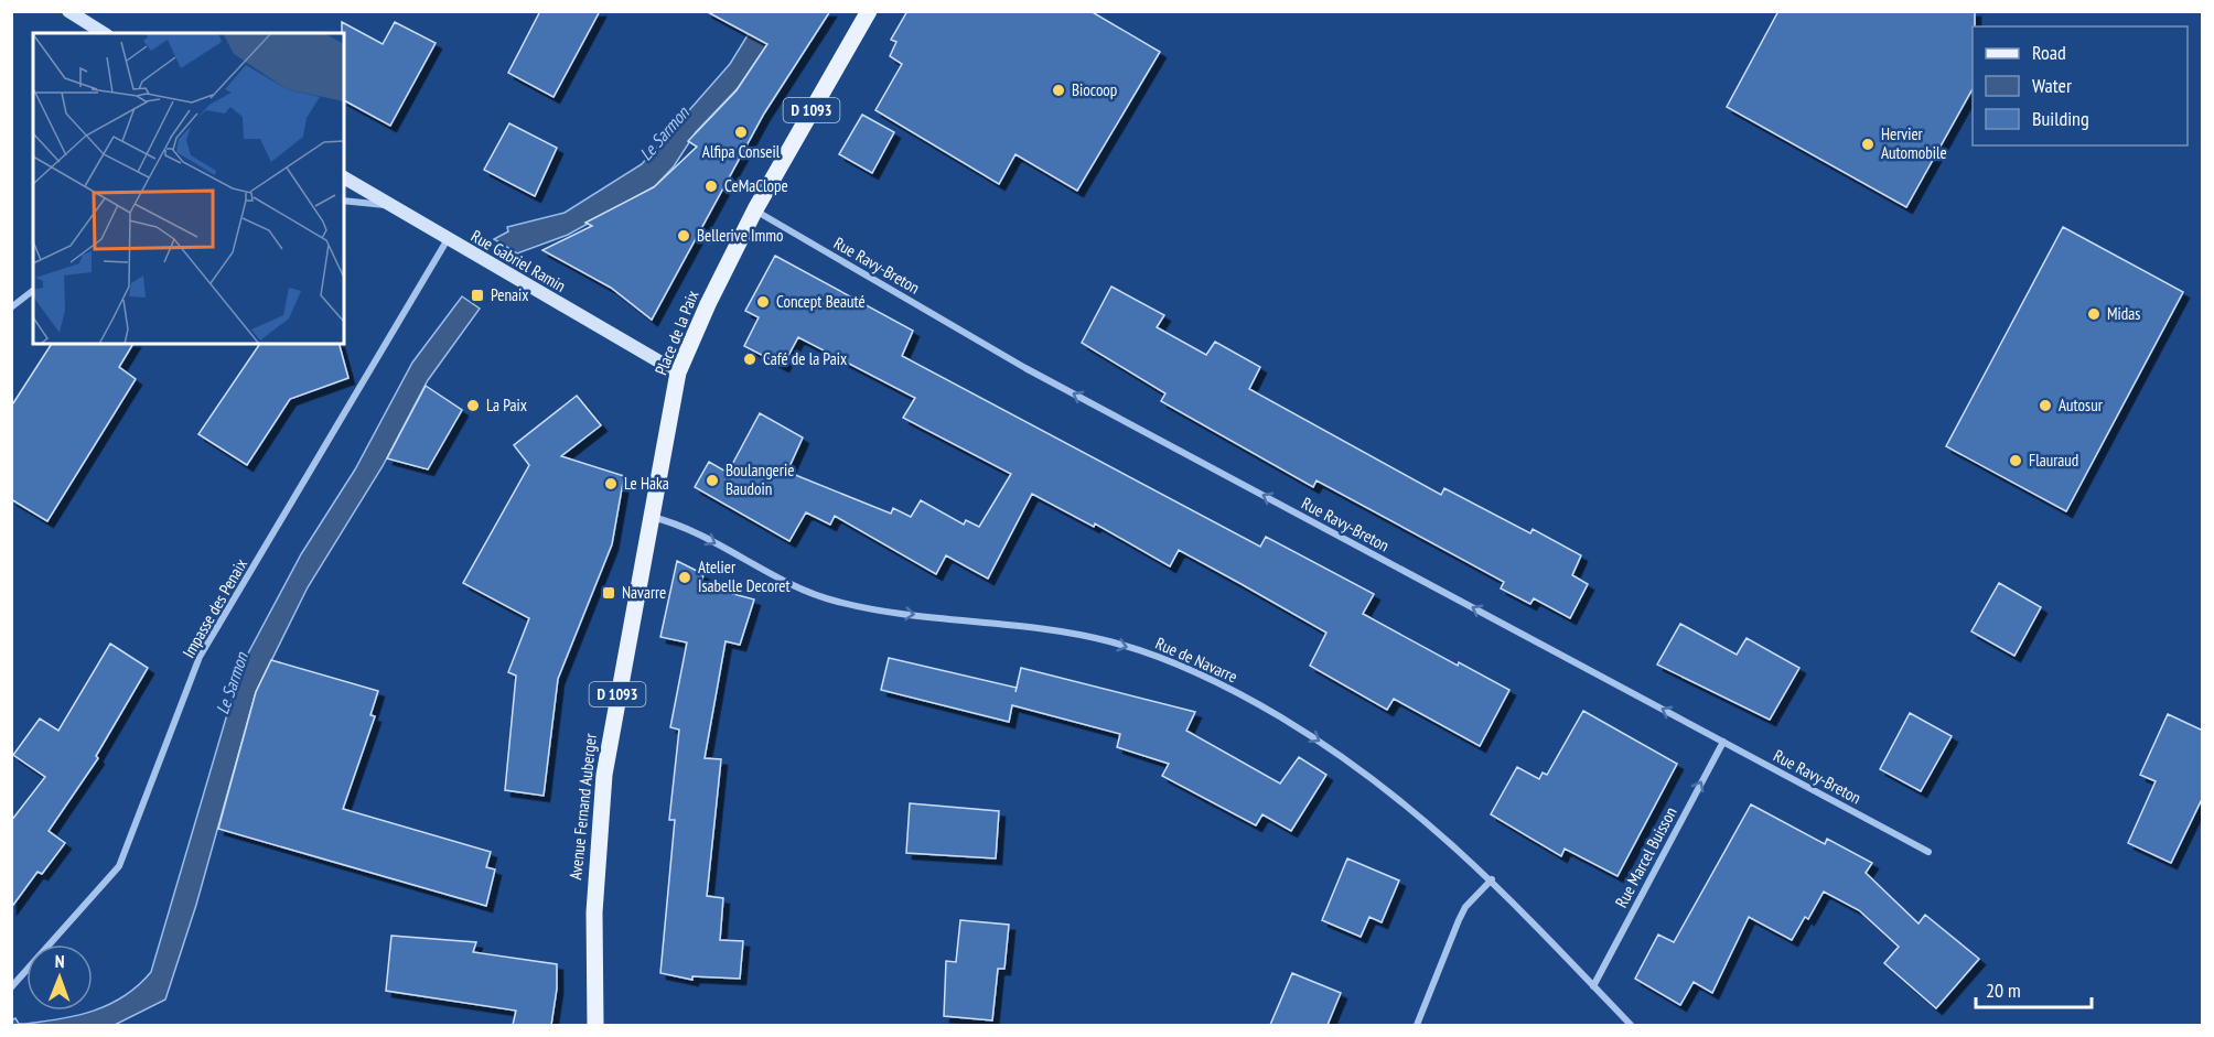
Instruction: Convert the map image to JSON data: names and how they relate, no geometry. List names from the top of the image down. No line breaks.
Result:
{"streets":{"main road":["D 1093","Place de la Paix","Avenue Fernand Auberger"],"street":["Rue Gabriel Ramin","Rue Ravy-Breton","Impasse des Penaix","Rue de Navarre","Rue Marcel Buisson"]},"crossings":[["D 1093","Rue Ravy-Breton"],["D 1093","Place de la Paix"],["Rue Gabriel Ramin","Place de la Paix"],["Rue Gabriel Ramin","Impasse des Penaix"],["Rue Ravy-Breton","Place de la Paix"],["Rue Ravy-Breton","Rue Marcel Buisson"],["Place de la Paix","Rue de Navarre"],["Place de la Paix","Avenue Fernand Auberger"],["Rue de Navarre","Avenue Fernand Auberger"],["Rue de Navarre","Rue Marcel Buisson"]],"one_way":["Rue Ravy-Breton","Rue de Navarre","Rue Marcel Buisson"],"water":["Le Sarmon"],"places":{"other":["Biocoop","Alfipa Conseil","Hervier Automobile","CeMaClope","Bellerive Immo","Concept Beauté","Midas","Café de la Paix","La Paix","Autosur","Flauraud","Boulangerie Baudoin","Le Haka","Atelier Isabelle Decoret"],"transit":["Penaix","Navarre"]},"legend":["Road","Water","Building"],"scale_bar":"20 m","north":"top"}
